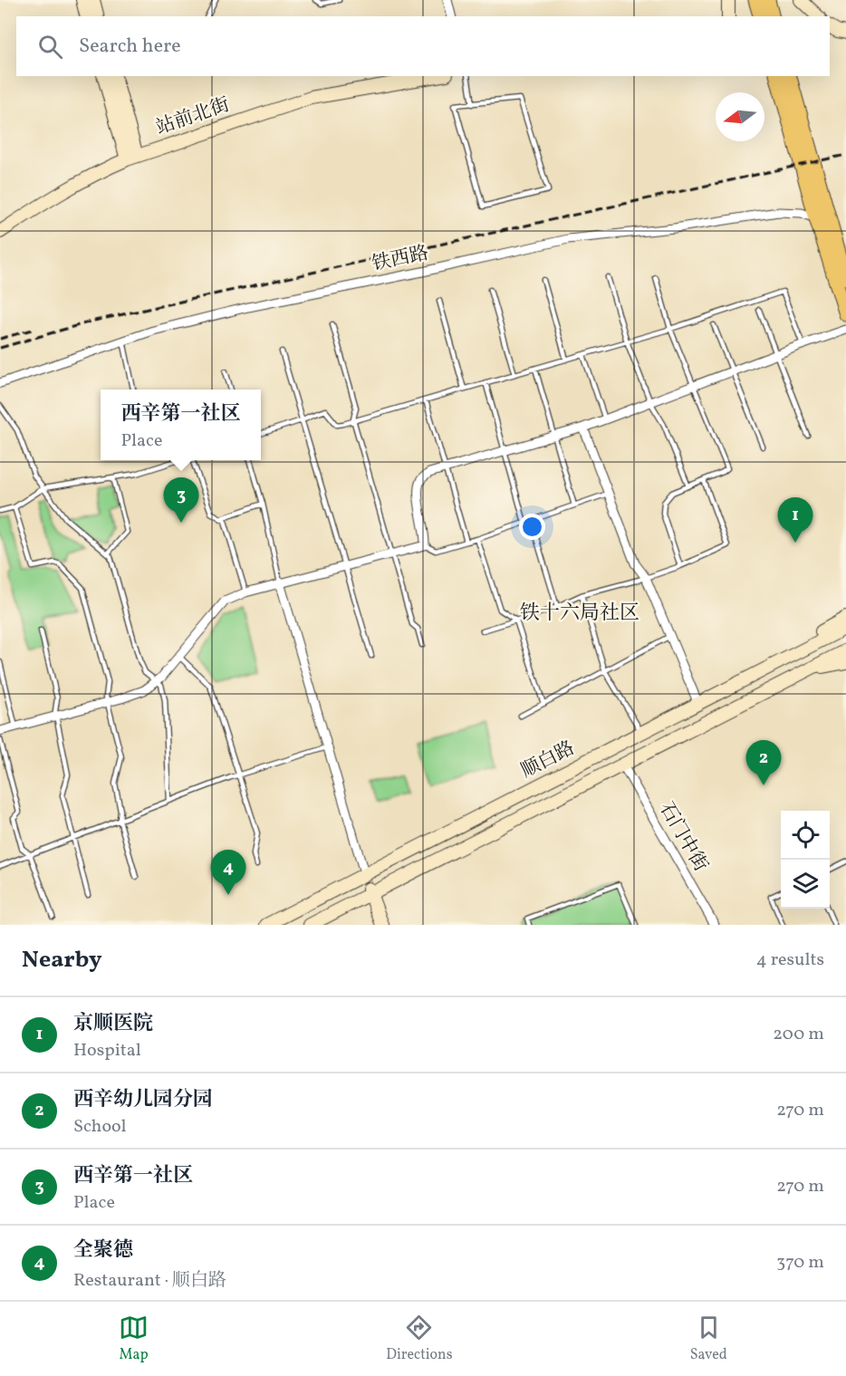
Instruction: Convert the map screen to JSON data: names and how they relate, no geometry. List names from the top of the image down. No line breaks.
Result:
{"streets":{"main road":["站前北街","顺白路"],"street":["铁西路","石门中街"]},"crossings":[["顺白路","石门中街"]],"districts":["铁十六局社区"],"north":"left","page":{"search":"Search here","popup":["西辛第一社区","Place"],"pins":["3","1","2","4"],"heading":["Nearby","4 results"],"list":[{"mark":"1","name":"京顺医院","note":"Hospital","value":"200 m"},{"mark":"2","name":"西辛幼儿园分园","note":"School","value":"270 m"},{"mark":"3","name":"西辛第一社区","note":"Place","value":"270 m"},{"mark":"4","name":"全聚德","note":"Restaurant · 顺白路","value":"370 m"}],"nav":["Map","Directions","Saved"]}}
